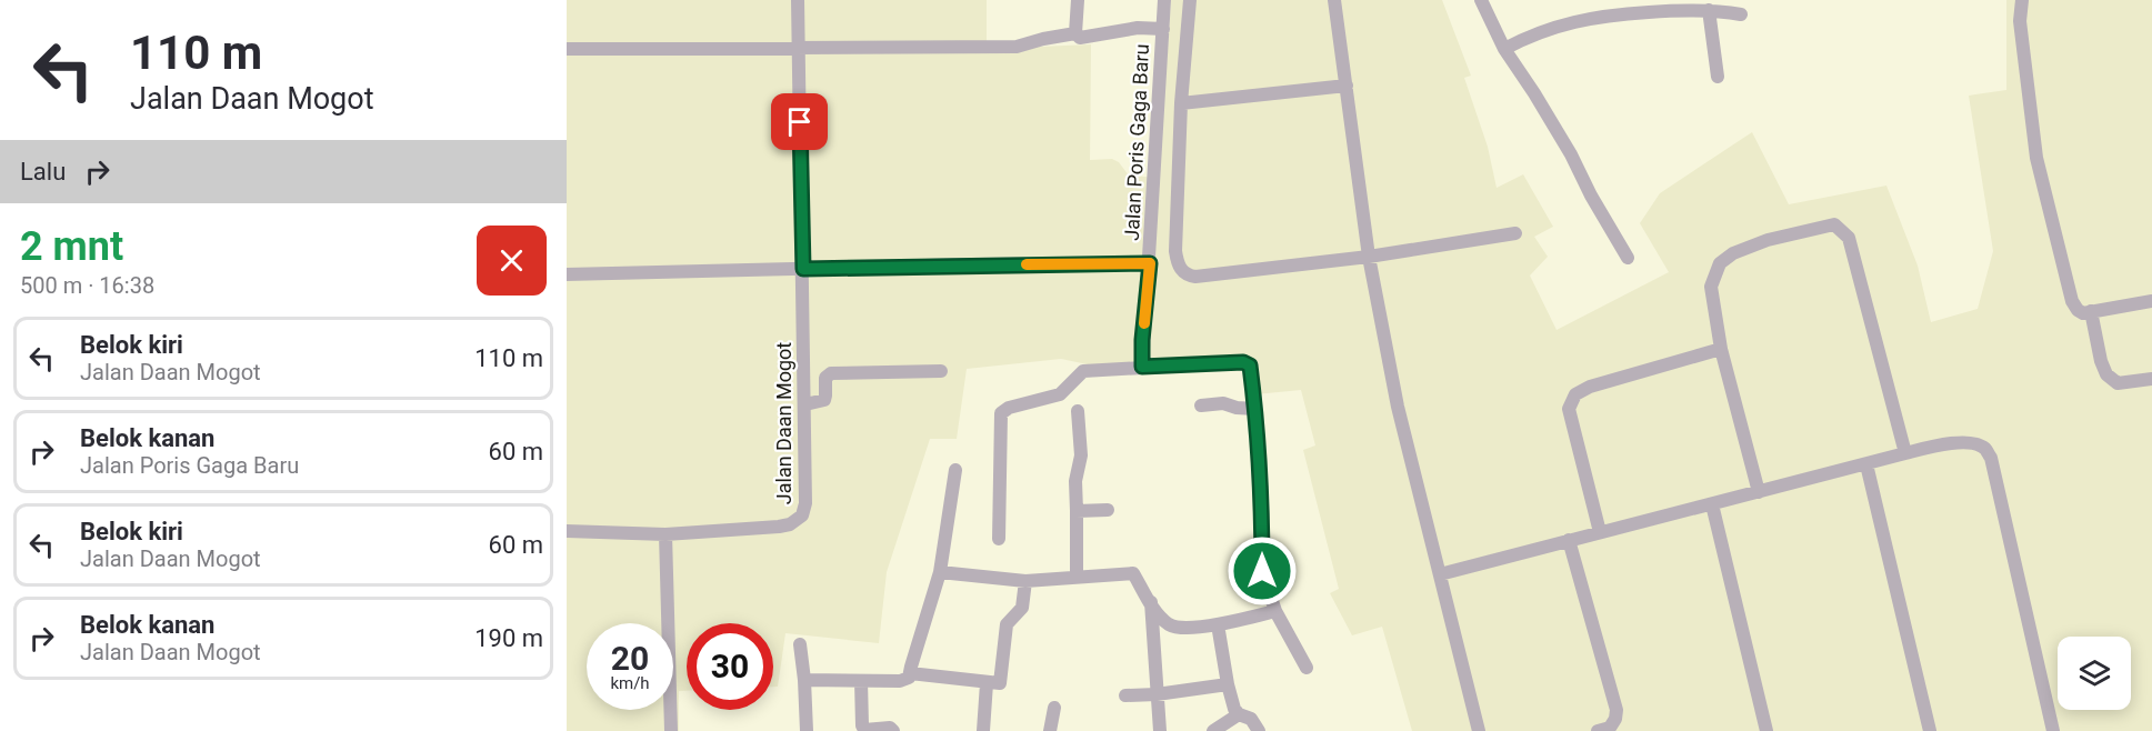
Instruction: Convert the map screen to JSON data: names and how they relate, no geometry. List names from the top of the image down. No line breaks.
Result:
{"streets":{"street":["Jalan Poris Gaga Baru","Jalan Daan Mogot"]},"page":{"turn":["110 m","Jalan Daan Mogot"],"then":"Lalu","heading":["2 mnt","500 m · 16:38"],"list":[{"name":"Belok kiri","note":"Jalan Daan Mogot","value":"110 m"},{"name":"Belok kanan","note":"Jalan Poris Gaga Baru","value":"60 m"},{"name":"Belok kiri","note":"Jalan Daan Mogot","value":"60 m"},{"name":"Belok kanan","note":"Jalan Daan Mogot","value":"190 m"}],"speed":"20 km/h","limit":"30"}}
